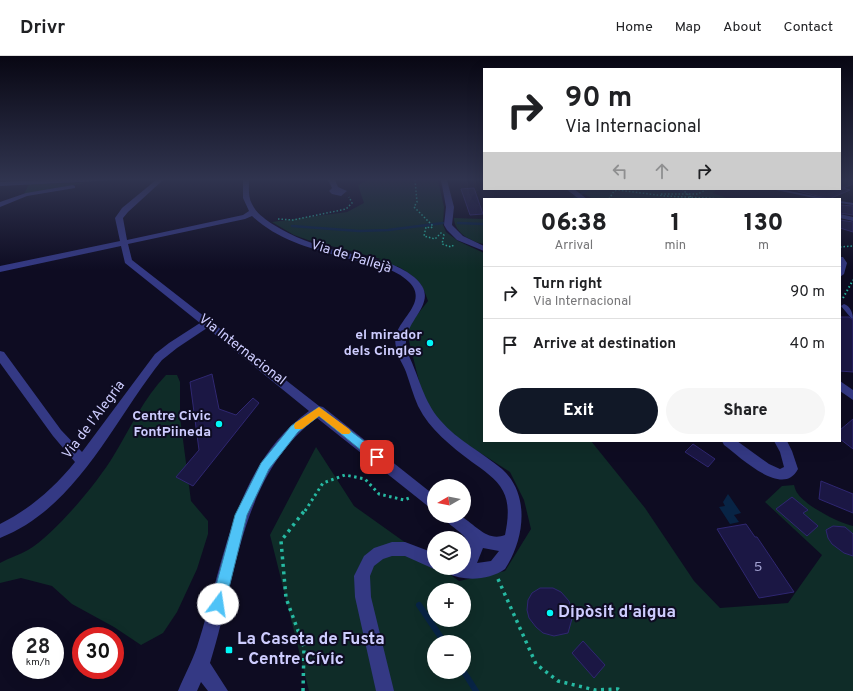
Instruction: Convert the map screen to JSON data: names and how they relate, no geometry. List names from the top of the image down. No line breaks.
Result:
{"streets":{"street":["Via de Pallejà","Via Internacional","Via de l'Alegria"]},"crossings":[["Via Internacional","Via de l'Alegria"]],"places":{"other":["el mirador dels Cingles","Centre Civic FontPiineda","Dipòsit d'aigua"],"transit":["La Caseta de Fusta - Centre Cívic"]},"house_numbers":["5"],"north":"left","page":{"header":"Drivr","nav":["Home","Map","About","Contact"],"turn":["90 m","Via Internacional"],"eta":["06:38","Arrival","1","min","130","m"],"list":[{"name":"Turn right","note":"Via Internacional","value":"90 m"},{"name":"Arrive at destination","value":"40 m"}],"buttons":["Exit","Share"],"map_buttons":["+","−"],"speed":"28 km/h","limit":"30"}}
